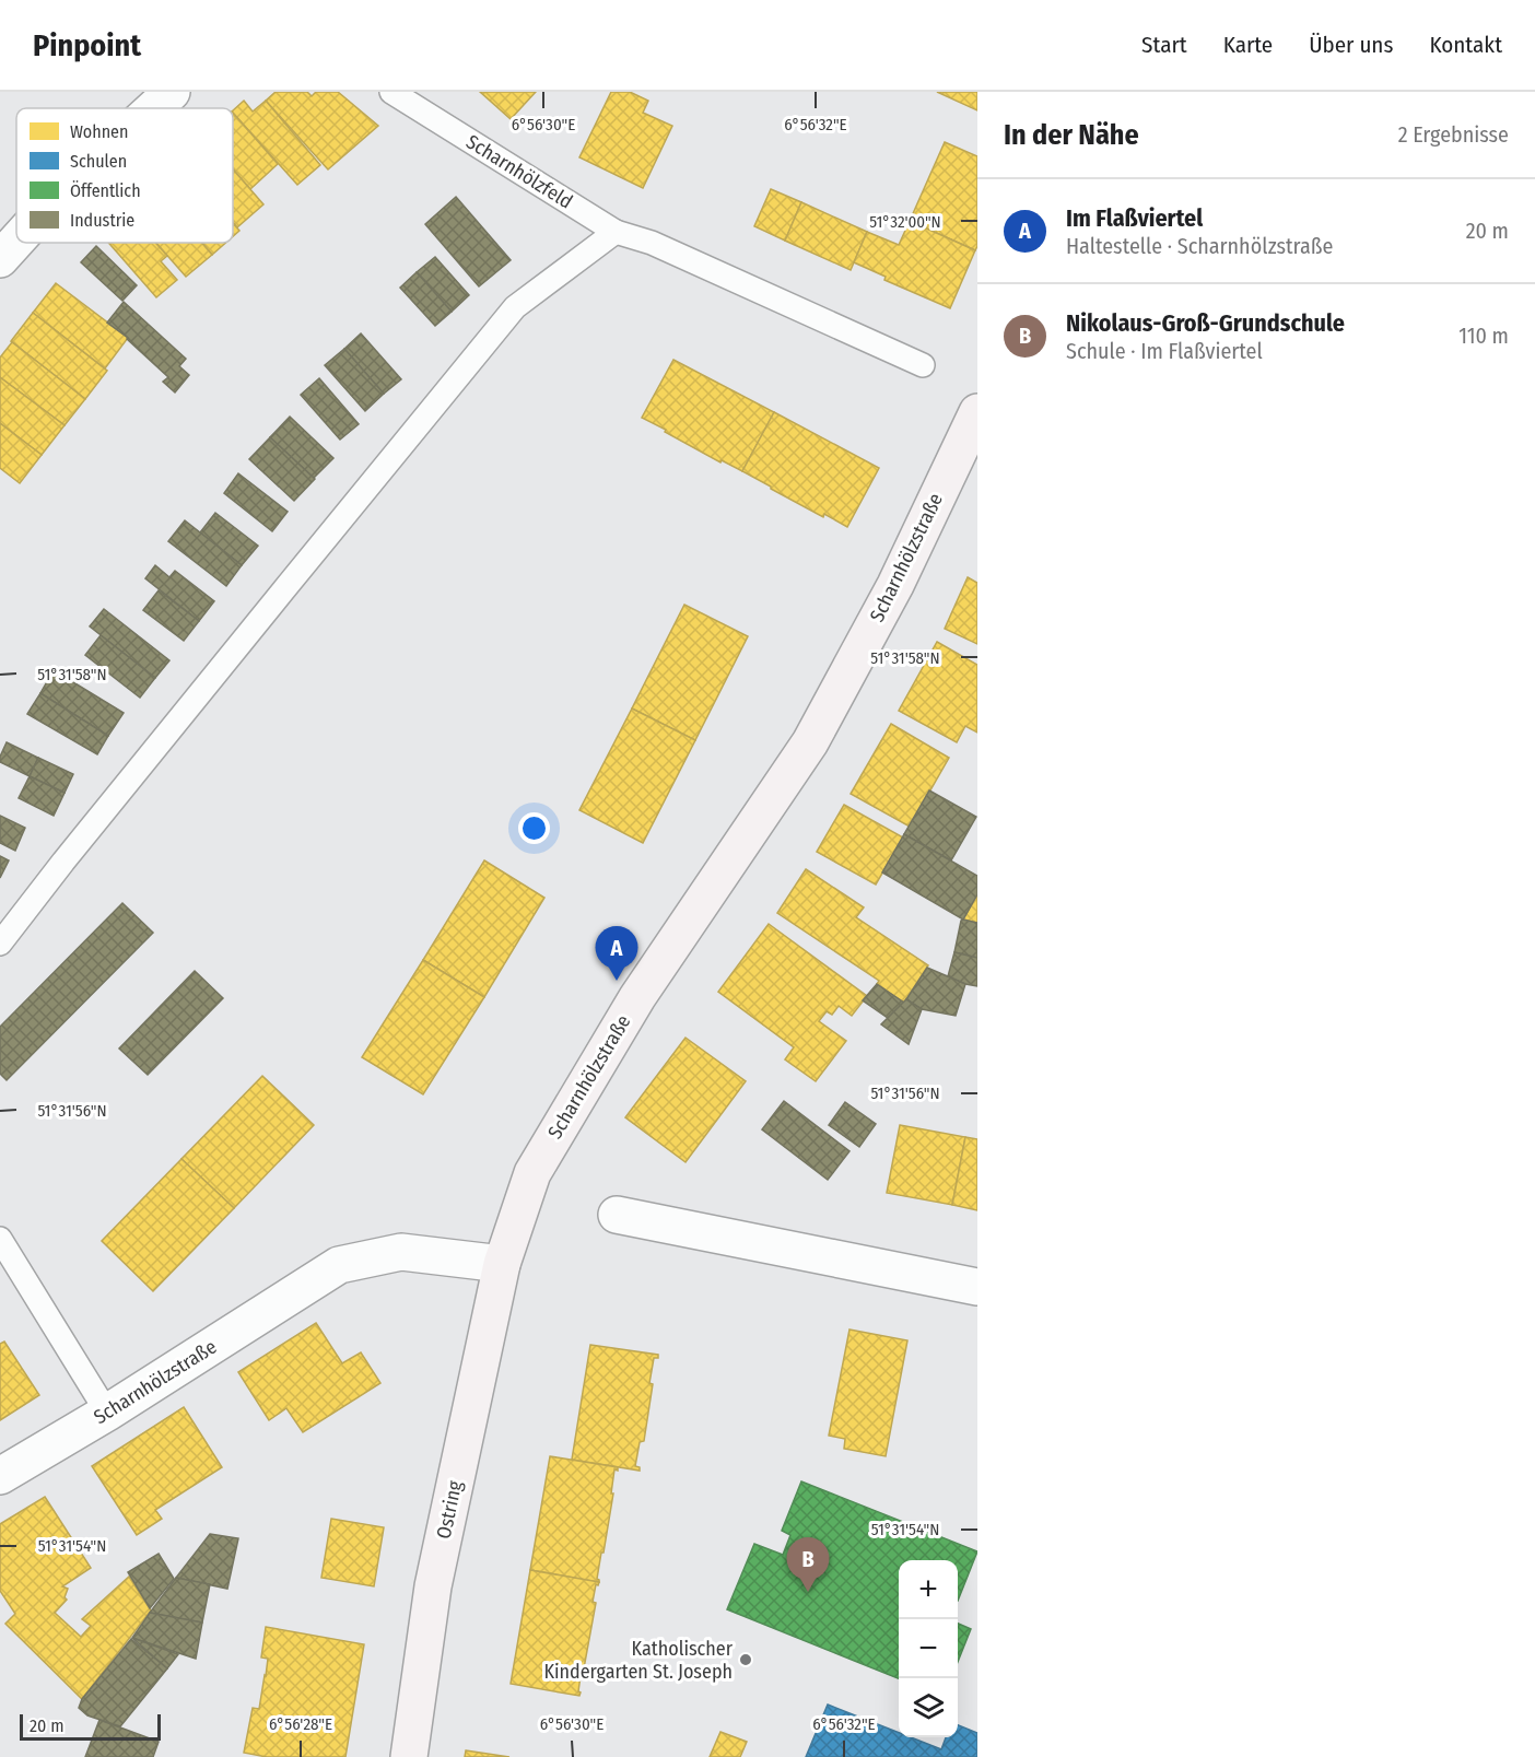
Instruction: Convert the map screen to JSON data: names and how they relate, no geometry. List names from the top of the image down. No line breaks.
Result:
{"streets":{"main road":["Scharnhölzstraße","Ostring"],"lane":["Scharnhölzfeld"]},"crossings":[["Scharnhölzstraße","Ostring"]],"places":["Katholischer Kindergarten St. Joseph"],"legend":["Wohnen","Schulen","Öffentlich","Industrie"],"scale_bar":"20 m","page":{"header":"Pinpoint","nav":["Start","Karte","Über uns","Kontakt"],"heading":["In der Nähe","2 Ergebnisse"],"list":[{"mark":"A","name":"Im Flaßviertel","note":"Haltestelle · Scharnhölzstraße","value":"20 m"},{"mark":"B","name":"Nikolaus-Groß-Grundschule","note":"Schule · Im Flaßviertel","value":"110 m"}],"pins":["A","B"],"map_buttons":["+","−"],"scale":"20 m"},"coordinates":["6°56'30\"E","6°56'32\"E","51°32'00\"N","51°31'58\"N","51°31'56\"N","51°31'54\"N","6°56'28\"E"]}
